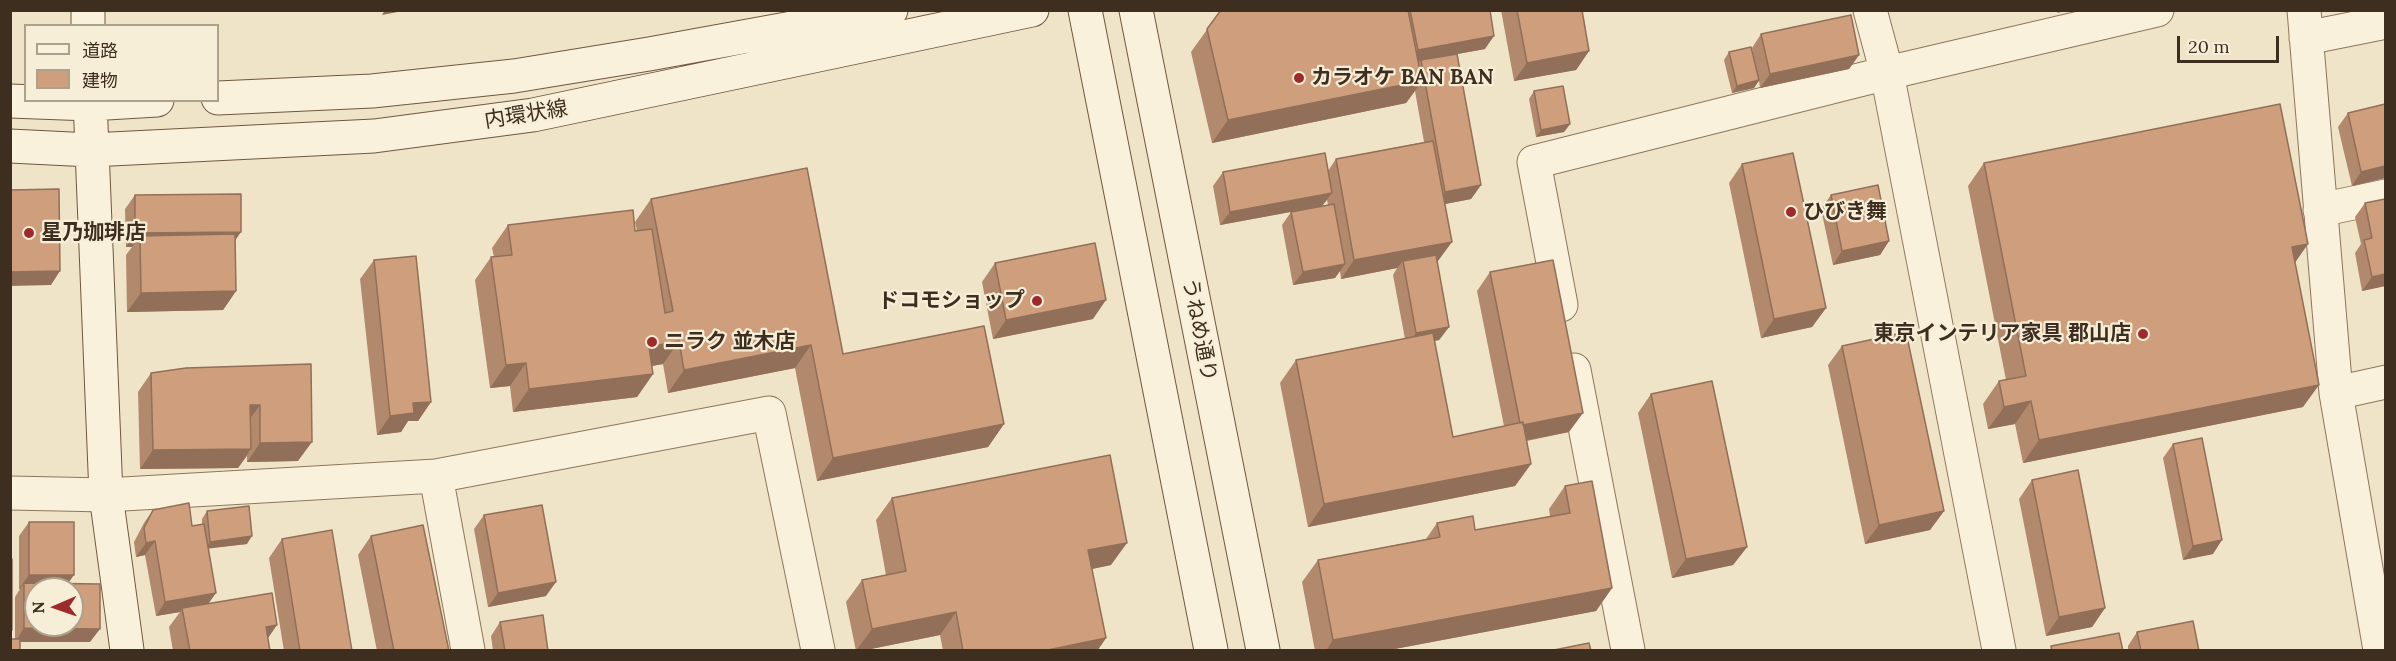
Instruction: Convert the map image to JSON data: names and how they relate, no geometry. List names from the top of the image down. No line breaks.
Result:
{"streets":{"street":["内環状線","うねめ通り"]},"places":["カラオケ BAN BAN","ひびき舞","星乃珈琲店","ドコモショップ","東京インテリア家具 郡山店","ニラク 並木店"],"legend":["道路","建物"],"scale_bar":"20 m","north":"left"}
